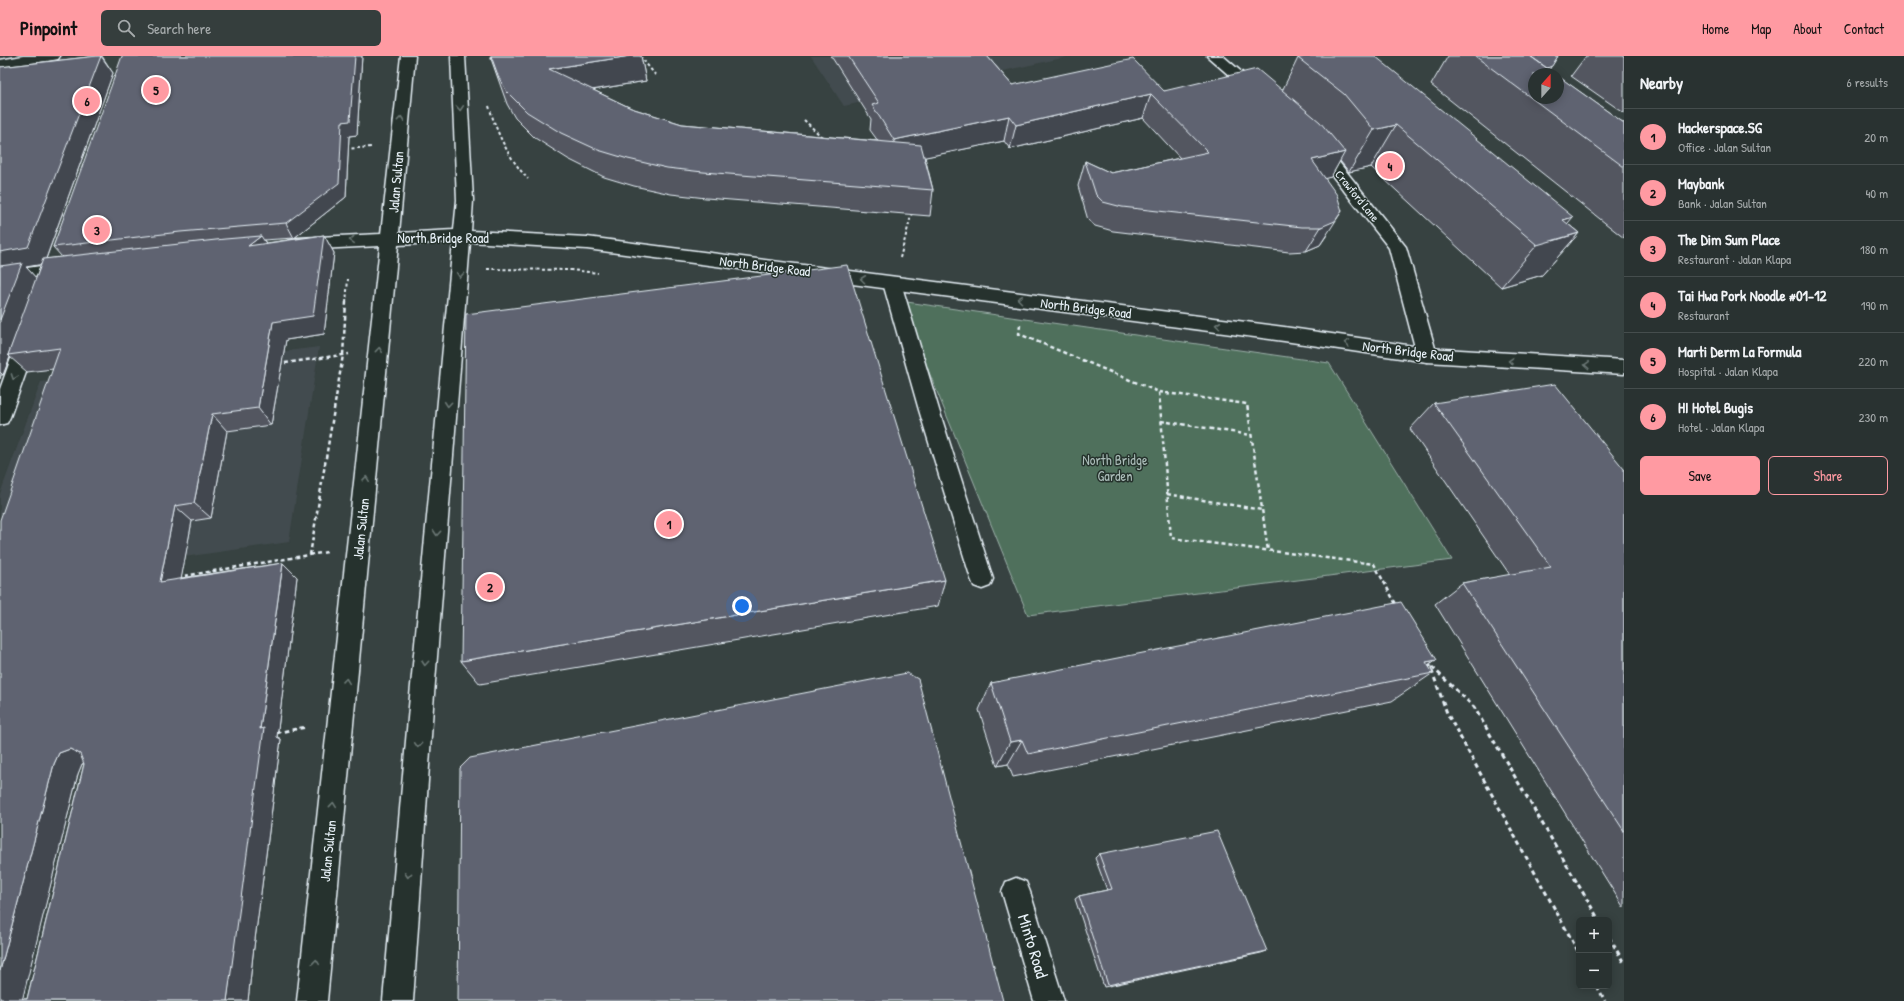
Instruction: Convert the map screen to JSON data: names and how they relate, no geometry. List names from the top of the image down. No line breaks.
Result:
{"streets":{"main road":["Jalan Sultan","Crawford Lane","North Bridge Road","Minto Road"]},"crossings":[["Jalan Sultan","North Bridge Road"],["Crawford Lane","North Bridge Road"]],"one_way":["North Bridge Road"],"parks":["North Bridge Garden"],"north":"top","page":{"header":"Pinpoint","search":"Search here","nav":["Home","Map","About","Contact"],"heading":["Nearby","6 results"],"pins":["5","6","4","3","1","2"],"list":[{"mark":"1","name":"Hackerspace.SG","note":"Office · Jalan Sultan","value":"20 m"},{"mark":"2","name":"Maybank","note":"Bank · Jalan Sultan","value":"40 m"},{"mark":"3","name":"The Dim Sum Place","note":"Restaurant · Jalan Klapa","value":"180 m"},{"mark":"4","name":"Tai Hwa Pork Noodle #01-12","note":"Restaurant","value":"190 m"},{"mark":"5","name":"Marti Derm La Formula","note":"Hospital · Jalan Klapa","value":"220 m"},{"mark":"6","name":"HI Hotel Bugis","note":"Hotel · Jalan Klapa","value":"230 m"}],"buttons":["Save","Share"],"map_buttons":["+","−"]}}
